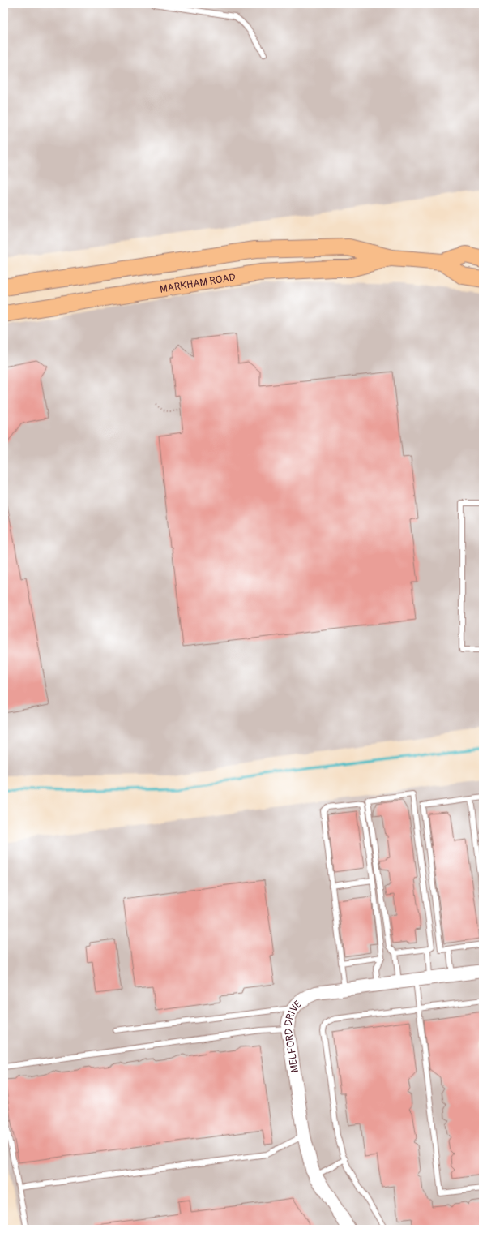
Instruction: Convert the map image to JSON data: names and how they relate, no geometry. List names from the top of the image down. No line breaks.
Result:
{"streets":{"main road":["MARKHAM ROAD"],"street":["MELFORD DRIVE"]}}
